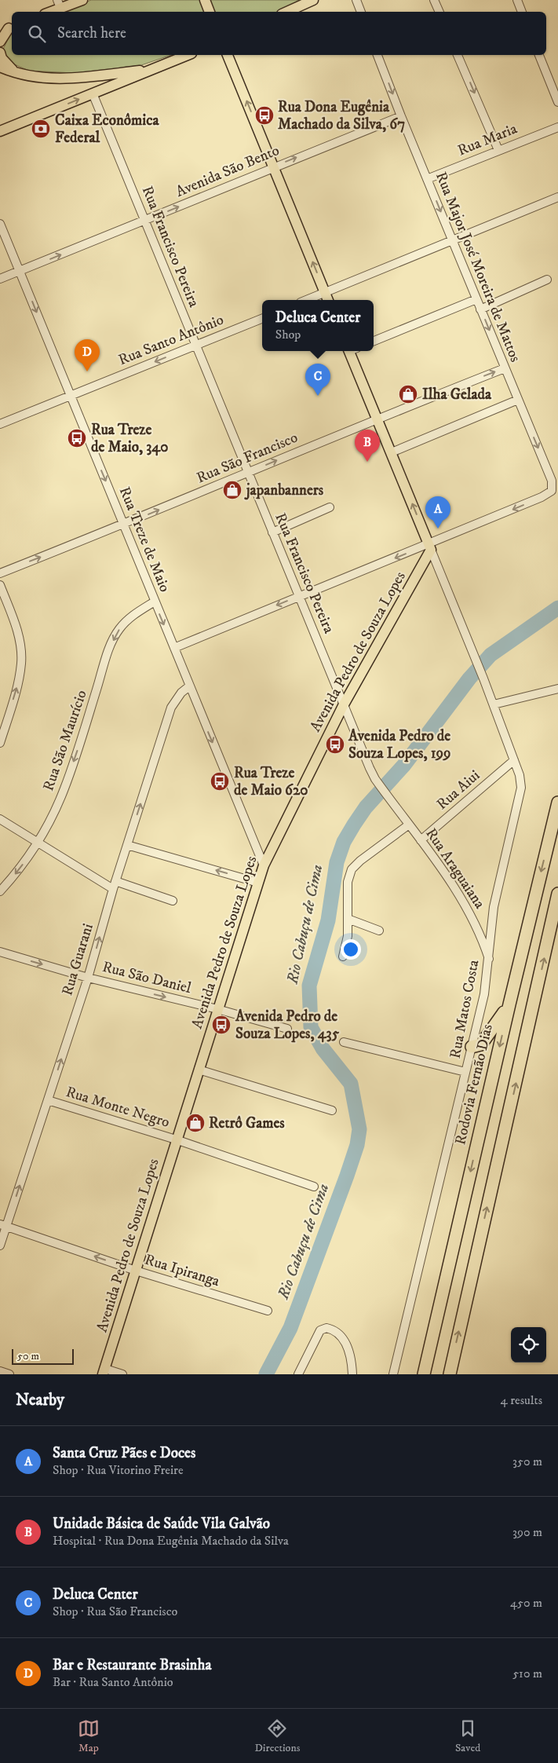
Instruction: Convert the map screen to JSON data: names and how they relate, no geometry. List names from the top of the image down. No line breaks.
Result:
{"streets":{"highway":["Rodovia Fernão Dias"],"main road":["Avenida Pedro de Souza Lopes"],"street":["Rua Maria","Avenida São Bento","Rua Francisco Pereira","Rua Major José Moreira de Mattos","Rua Santo Antônio","Rua São Francisco","Rua Treze de Maio","Rua São Maurício","Rua Aiui","Rua Araguaiana","Rua Guarani","Rua São Daniel","Rua Matos Costa","Rua Monte Negro","Rua Ipiranga"]},"crossings":[["Rua Maria","Rua Major José Moreira de Mattos"],["Avenida São Bento","Rua Francisco Pereira"],["Avenida São Bento","Rua Major José Moreira de Mattos"],["Avenida São Bento","Rua Treze de Maio"],["Rua Francisco Pereira","Rua Santo Antônio"],["Rua Francisco Pereira","Rua São Francisco"],["Rua Francisco Pereira","Avenida Pedro de Souza Lopes"],["Rua Francisco Pereira","Rua Araguaiana"],["Rua Major José Moreira de Mattos","Rua São Francisco"],["Rua Major José Moreira de Mattos","Avenida Pedro de Souza Lopes"],["Rua Major José Moreira de Mattos","Rua Matos Costa"],["Rua Santo Antônio","Rua Treze de Maio"],["Rua São Francisco","Rua Treze de Maio"],["Rua Treze de Maio","Avenida Pedro de Souza Lopes"],["Rua Treze de Maio","Rua São Maurício"],["Rua Treze de Maio","Rua Guarani"],["Avenida Pedro de Souza Lopes","Rua São Daniel"],["Avenida Pedro de Souza Lopes","Rua Matos Costa"],["Avenida Pedro de Souza Lopes","Rua Monte Negro"],["Avenida Pedro de Souza Lopes","Rua Ipiranga"],["Rua Aiui","Rua Araguaiana"],["Rua Aiui","Rua Matos Costa"],["Rua Araguaiana","Rua Matos Costa"],["Rua Guarani","Rua São Daniel"],["Rua Guarani","Rua Monte Negro"],["Rua Guarani","Rua Ipiranga"]],"one_way":["Avenida São Bento","Rua Santo Antônio","Rua Treze de Maio","Rua São Maurício","Rua Guarani","Rua São Daniel","Rua Ipiranga"],"water":["Rio Cabuçu de Cima"],"places":{"bus stop":["Rua Dona Eugênia Machado da Silva, 67","Rua Treze de Maio, 340","Avenida Pedro de Souza Lopes, 199","Rua Treze de Maio 620","Avenida Pedro de Souza Lopes, 435"],"bank":["Caixa Econômica Federal"],"shop":["Ilha Gelada","japanbanners","Retrô Games"]},"scale_bar":"50 m","page":{"search":"Search here","popup":["Deluca Center","Shop"],"pins":["D","C","B","A"],"scale":"50 m","heading":["Nearby","4 results"],"list":[{"mark":"A","name":"Santa Cruz Pães e Doces","note":"Shop · Rua Vitorino Freire","value":"350 m"},{"mark":"B","name":"Unidade Básica de Saúde Vila Galvão","note":"Hospital · Rua Dona Eugênia Machado da Silva","value":"390 m"},{"mark":"C","name":"Deluca Center","note":"Shop · Rua São Francisco","value":"450 m"},{"mark":"D","name":"Bar e Restaurante Brasinha","note":"Bar · Rua Santo Antônio","value":"510 m"}],"nav":["Map","Directions","Saved"]}}
